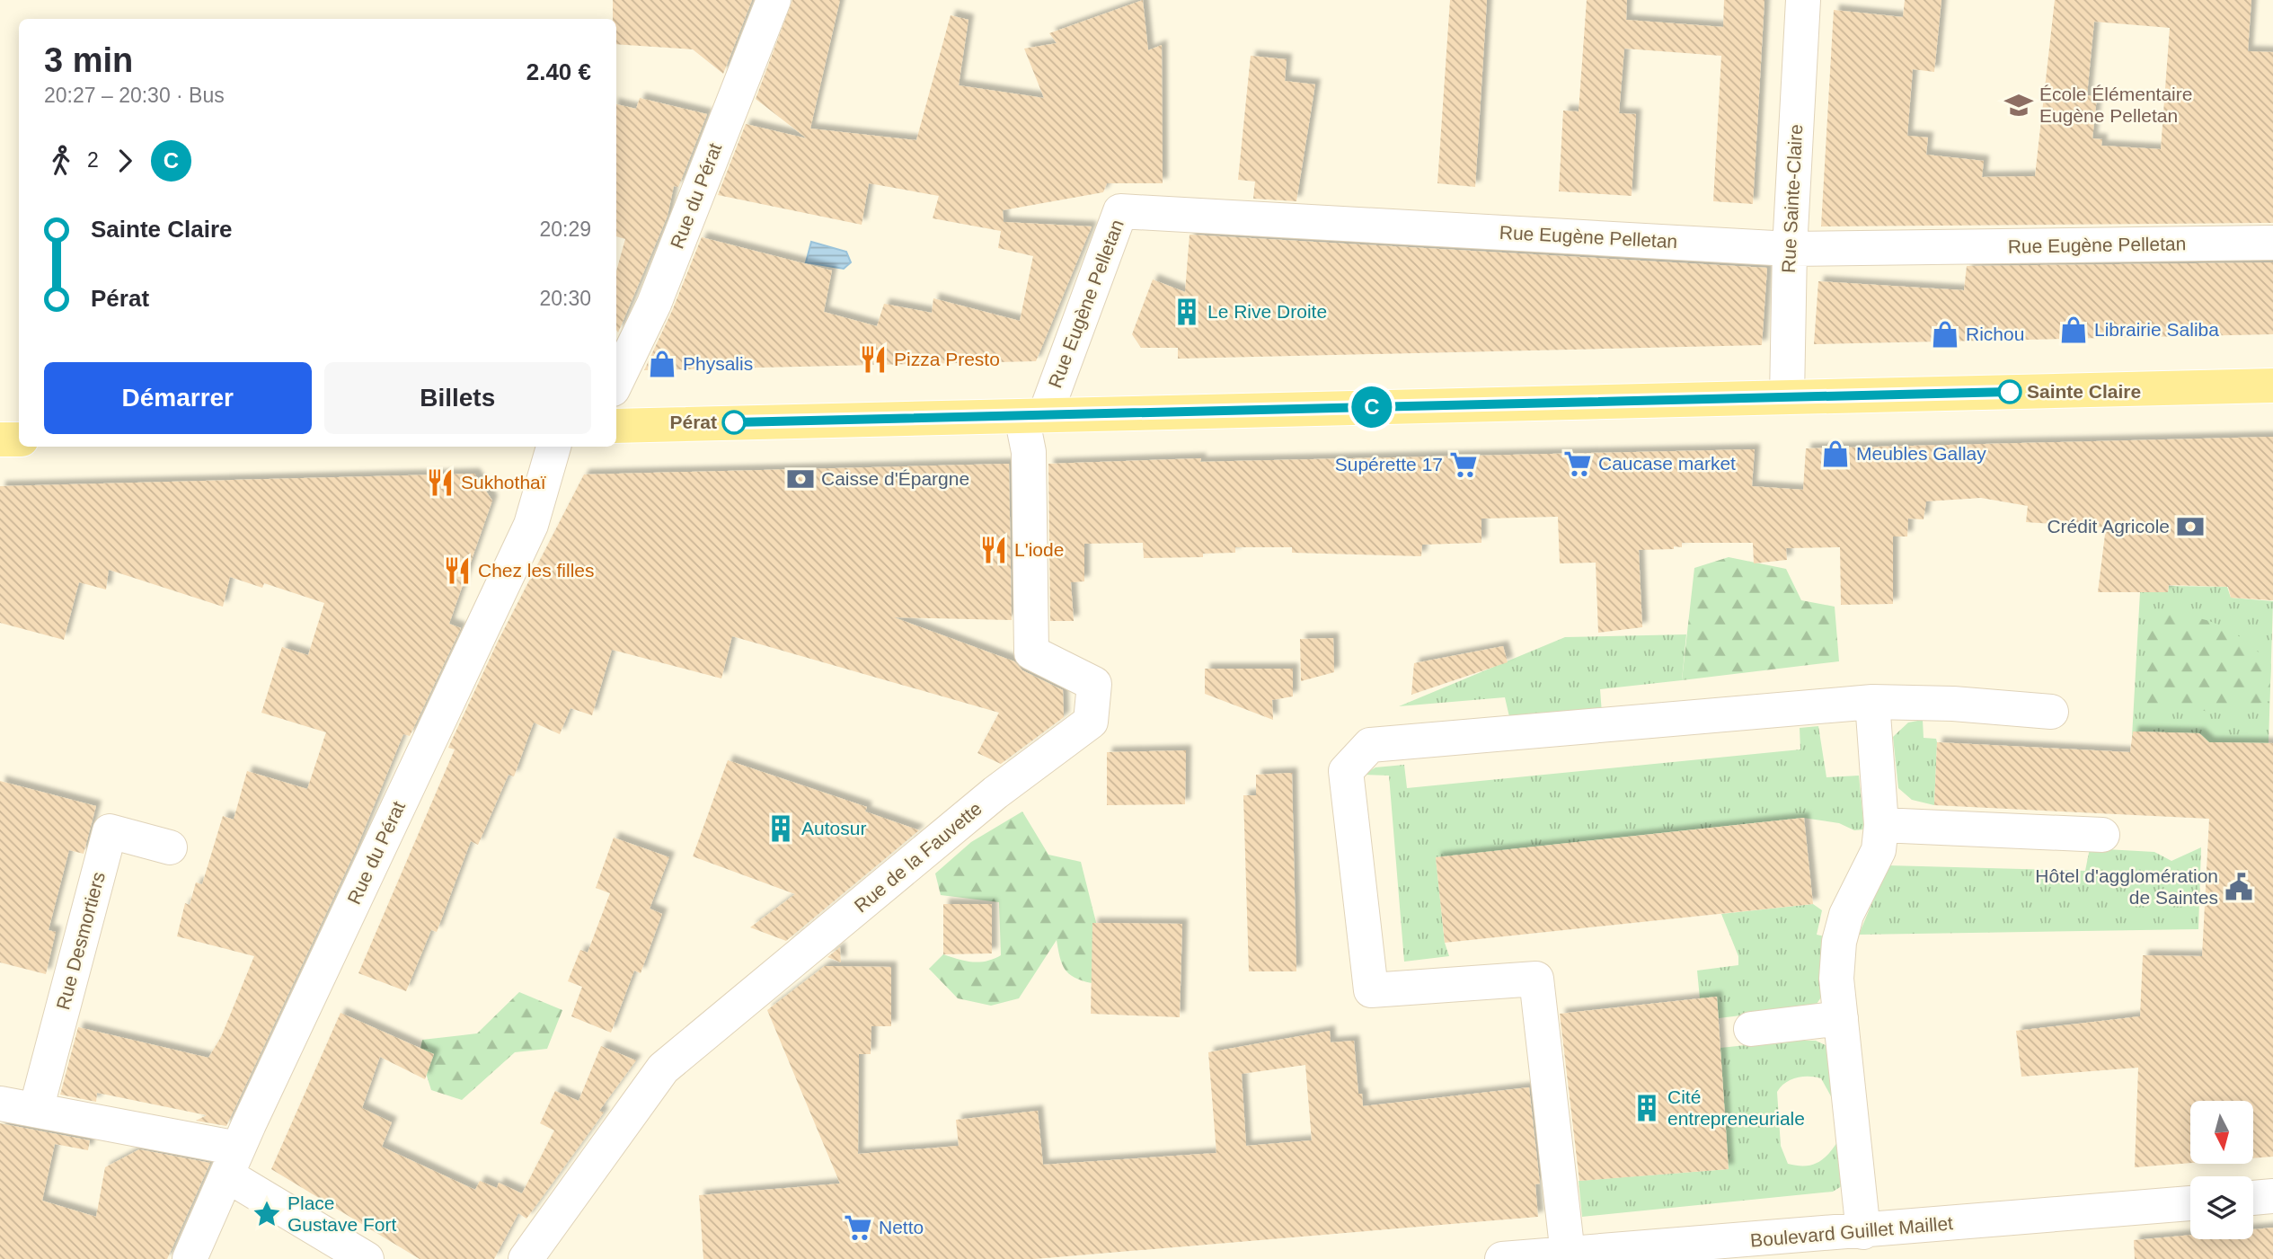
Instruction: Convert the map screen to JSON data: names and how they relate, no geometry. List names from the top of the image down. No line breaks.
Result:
{"streets":{"street":["Rue du Pérat","Rue Sainte-Claire","Rue Eugène Pelletan","Rue de la Fauvette","Rue Desmortiers","Boulevard Guillet Maillet"]},"crossings":[["Rue Sainte-Claire","Rue Eugène Pelletan"],["Rue Eugène Pelletan","Rue de la Fauvette"]],"places":{"school or university":["École Élémentaire Eugène Pelletan"],"building":["Le Rive Droite","Autosur","Cité entrepreneuriale"],"shop":["Librairie Saliba","Richou","Physalis","Meubles Gallay"],"restaurant":["Pizza Presto","Sukhothaï","L'iode","Chez les filles"],"other":["Sainte Claire","Pérat"],"supermarket":["Caucase market","Supérette 17","Netto"],"bank":["Caisse d'Épargne","Crédit Agricole"],"public building":["Hôtel d'agglomération de Saintes"],"place":["Place Gustave Fort"]},"lines":["bus line C"],"north":"bottom","page":{"on_map":"C","heading":["3 min","20:27 – 20:30 · Bus","2.40 €"],"legs":["2","C"],"list":[{"name":"Sainte Claire","value":"20:29"},{"name":"Pérat","value":"20:30"}],"buttons":["Démarrer","Billets"]}}
